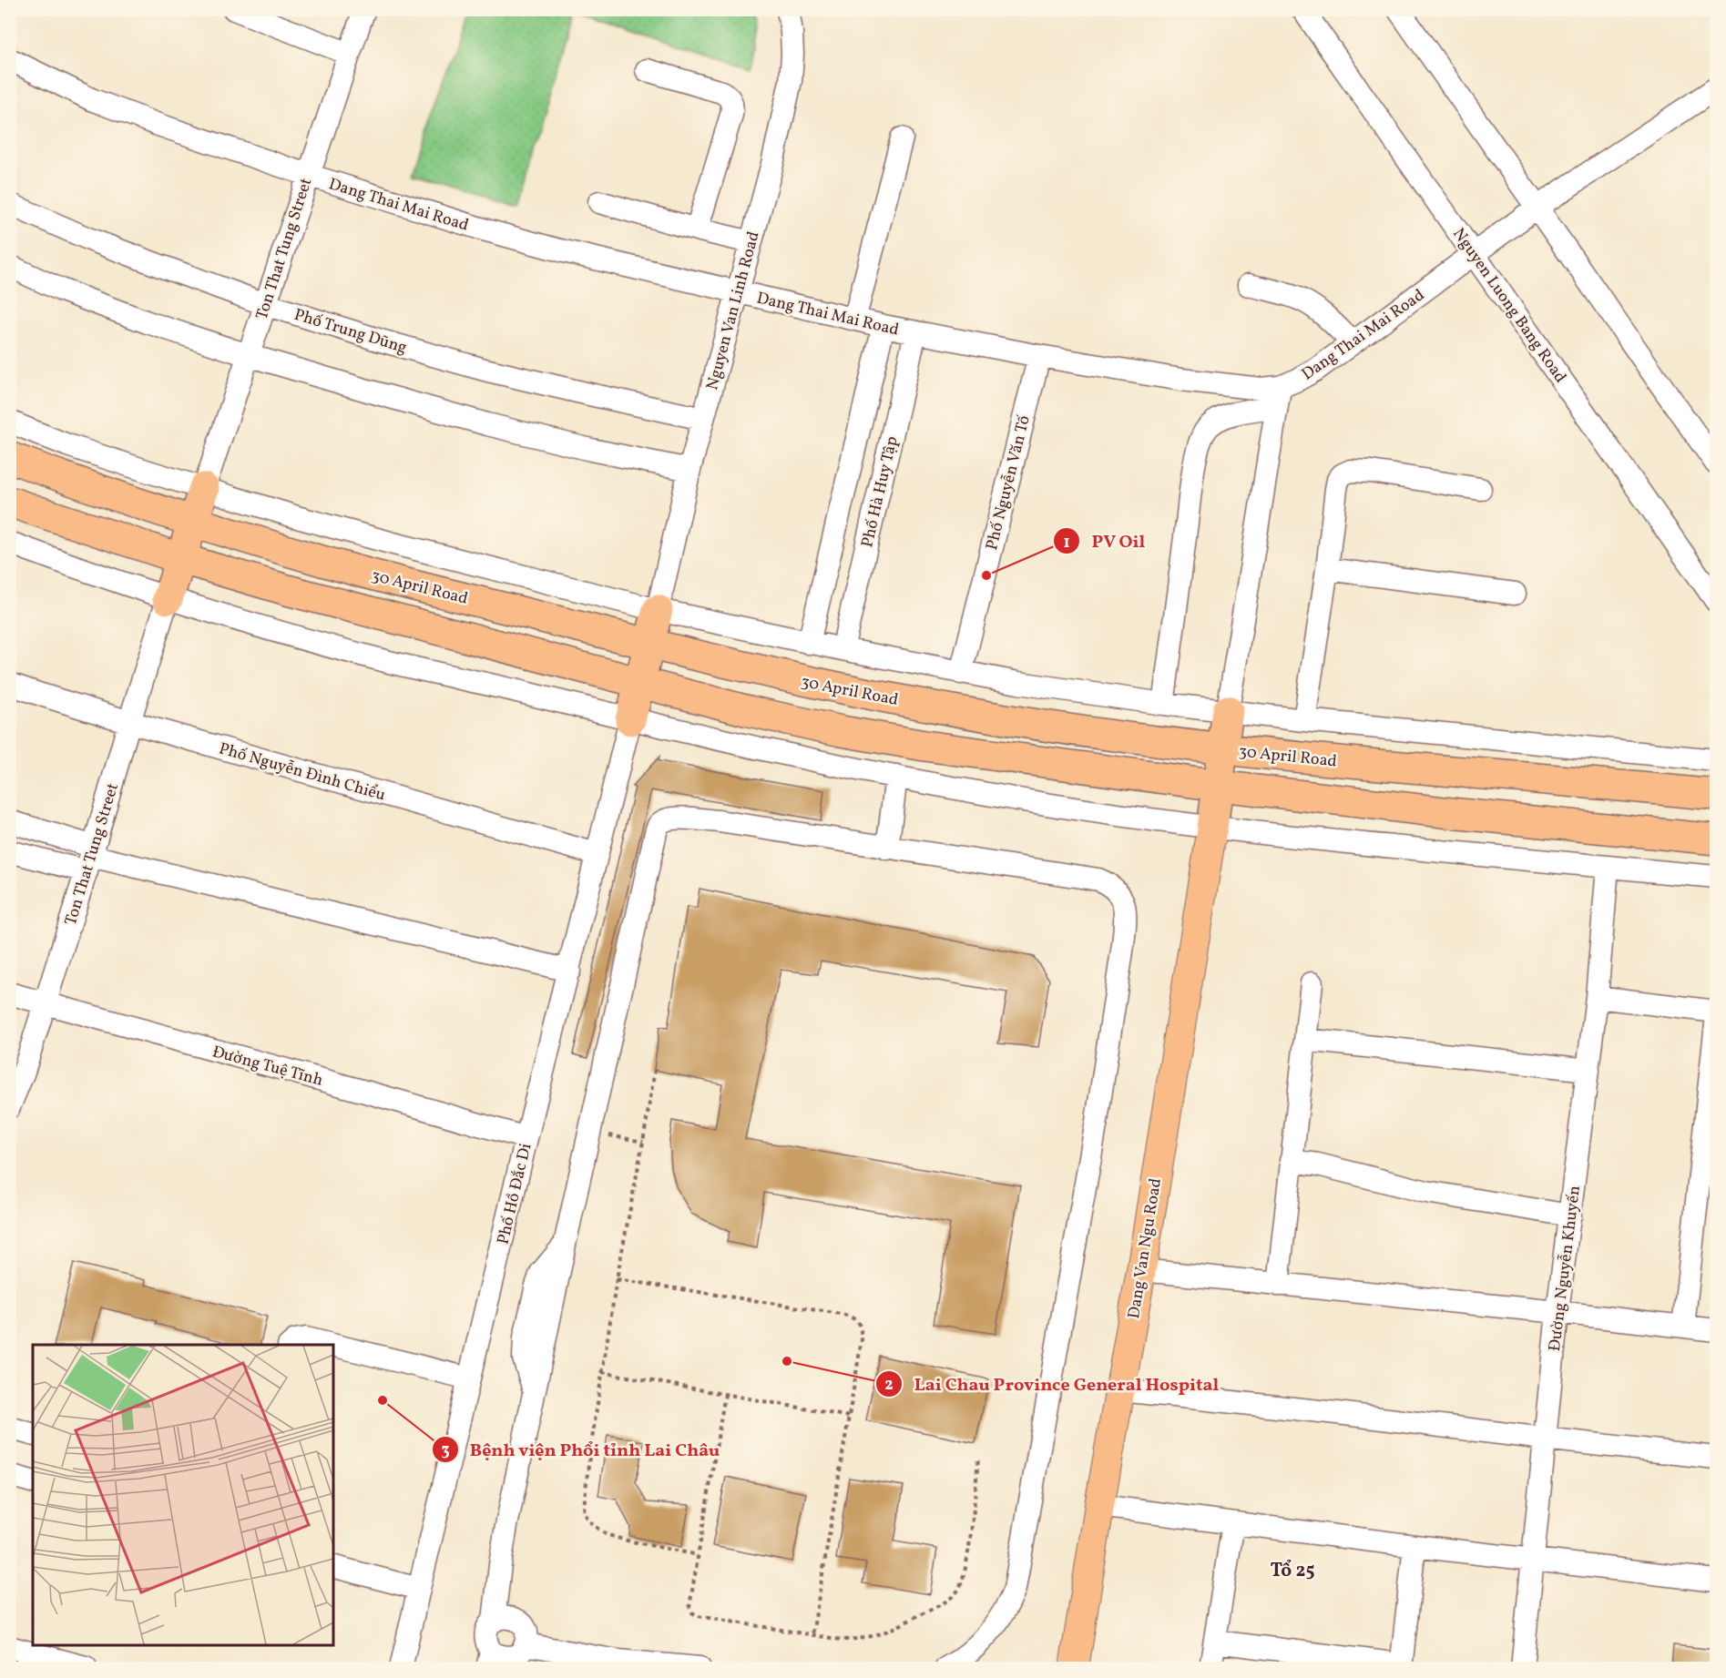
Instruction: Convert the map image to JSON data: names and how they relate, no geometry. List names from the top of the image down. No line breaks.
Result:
{"streets":{"highway":["30 April Road"],"main road":["Dang Van Ngu Road"],"street":["Dang Thai Mai Road","Ton That Tung Street","Nguyen Luong Bang Road","Nguyen Van Linh Road","Phố Trung Dũng","Phố Nguyễn Văn Tố","Phố Hà Huy Tập","Phố Nguyễn Đình Chiểu","Đường Tuệ Tĩnh","Phố Hồ Đắc Di","Đường Nguyễn Khuyến"]},"crossings":[["Dang Thai Mai Road","Ton That Tung Street"],["Dang Thai Mai Road","Nguyen Luong Bang Road"],["Dang Thai Mai Road","Nguyen Van Linh Road"],["Dang Thai Mai Road","Phố Nguyễn Văn Tố"],["Dang Thai Mai Road","Phố Hà Huy Tập"],["Ton That Tung Street","Phố Trung Dũng"],["Ton That Tung Street","30 April Road"],["Ton That Tung Street","Phố Nguyễn Đình Chiểu"],["Ton That Tung Street","Đường Tuệ Tĩnh"],["Nguyen Van Linh Road","Phố Trung Dũng"],["Nguyen Van Linh Road","30 April Road"],["Phố Nguyễn Văn Tố","30 April Road"],["Phố Hà Huy Tập","30 April Road"],["Phố Nguyễn Đình Chiểu","Phố Hồ Đắc Di"],["Đường Tuệ Tĩnh","Phố Hồ Đắc Di"]],"districts":["Tổ 25"],"places":["PV Oil","Lai Chau Province General Hospital","Bệnh viện Phổi tỉnh Lai Châu"]}
